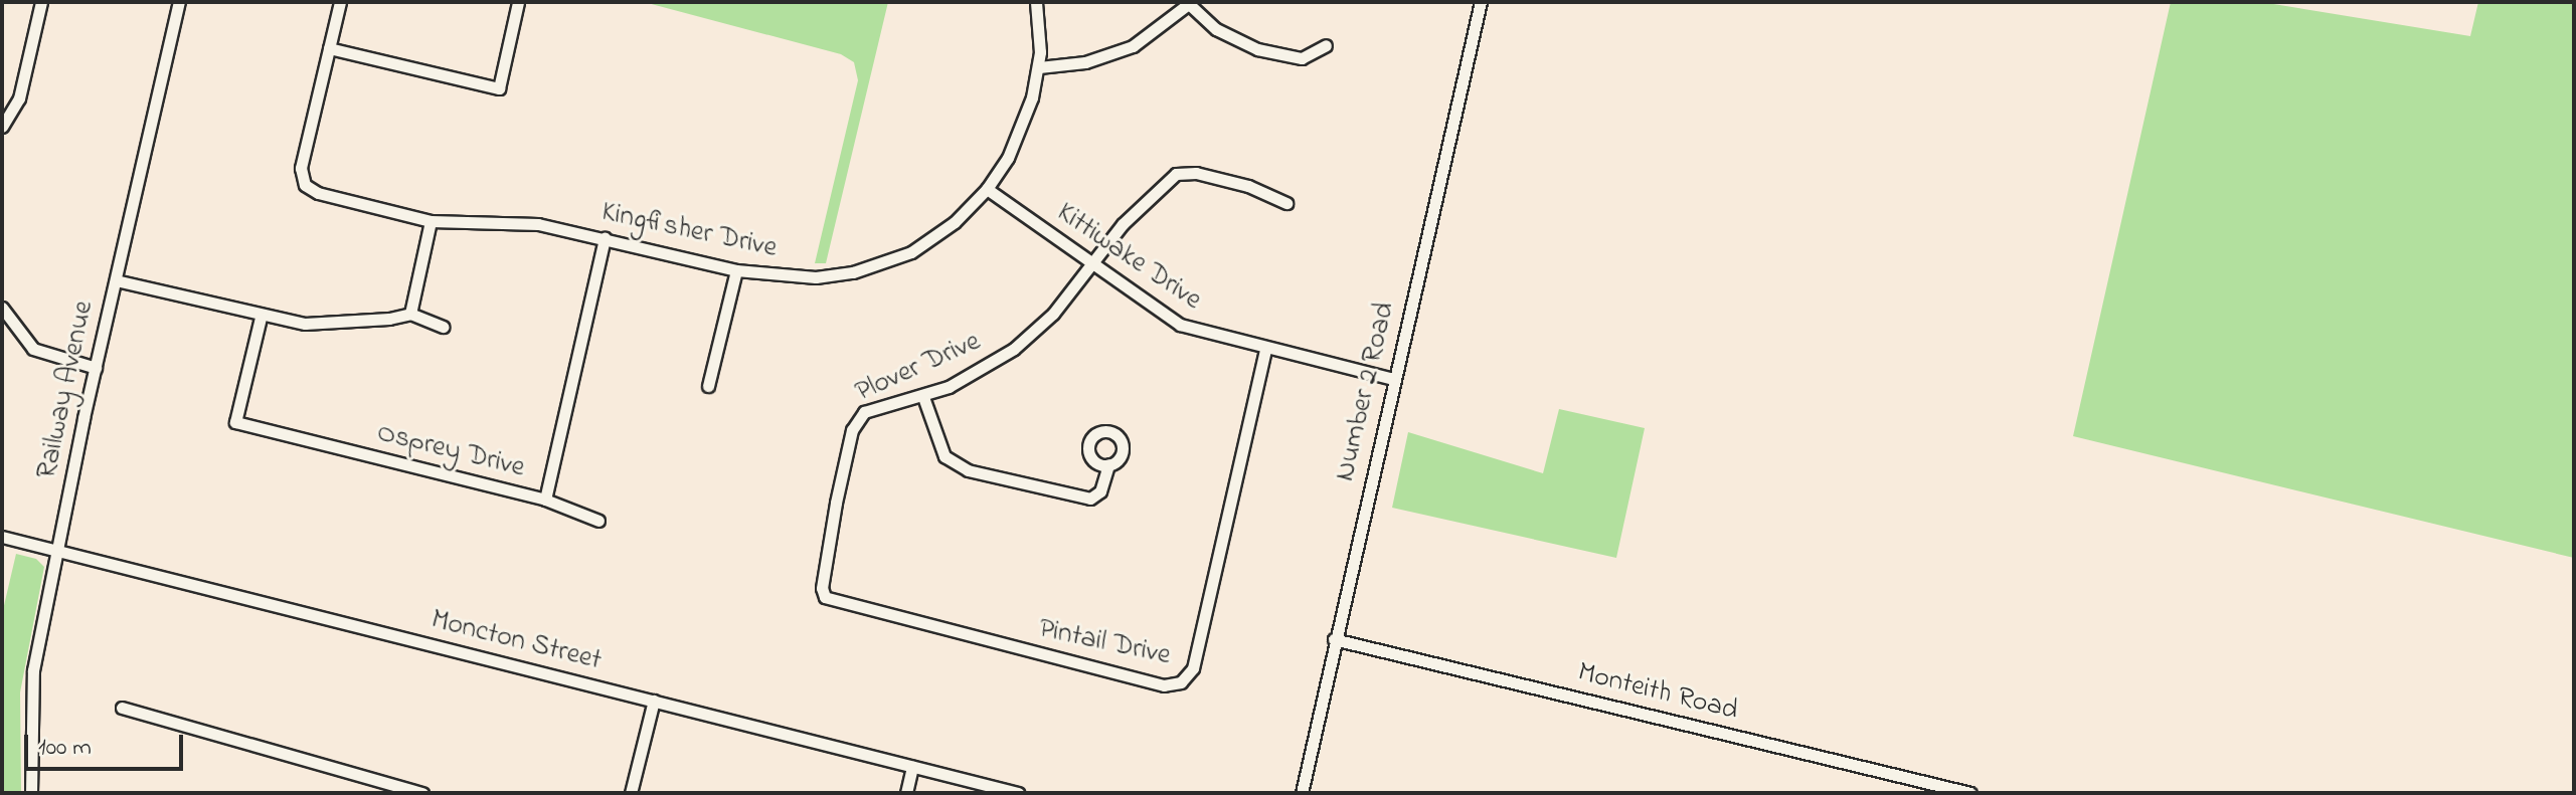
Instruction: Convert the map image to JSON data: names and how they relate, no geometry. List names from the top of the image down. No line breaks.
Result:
{"streets":{"street":["Kingfisher Drive","Kittiwake Drive","Plover Drive","Railway Avenue","Number 2 Road","Osprey Drive","Moncton Street","Pintail Drive","Monteith Road"]},"crossings":[["Kingfisher Drive","Kittiwake Drive"],["Kingfisher Drive","Osprey Drive"],["Kittiwake Drive","Plover Drive"],["Kittiwake Drive","Number 2 Road"],["Kittiwake Drive","Pintail Drive"],["Plover Drive","Pintail Drive"],["Railway Avenue","Moncton Street"],["Number 2 Road","Monteith Road"]],"scale_bar":"100 m"}
